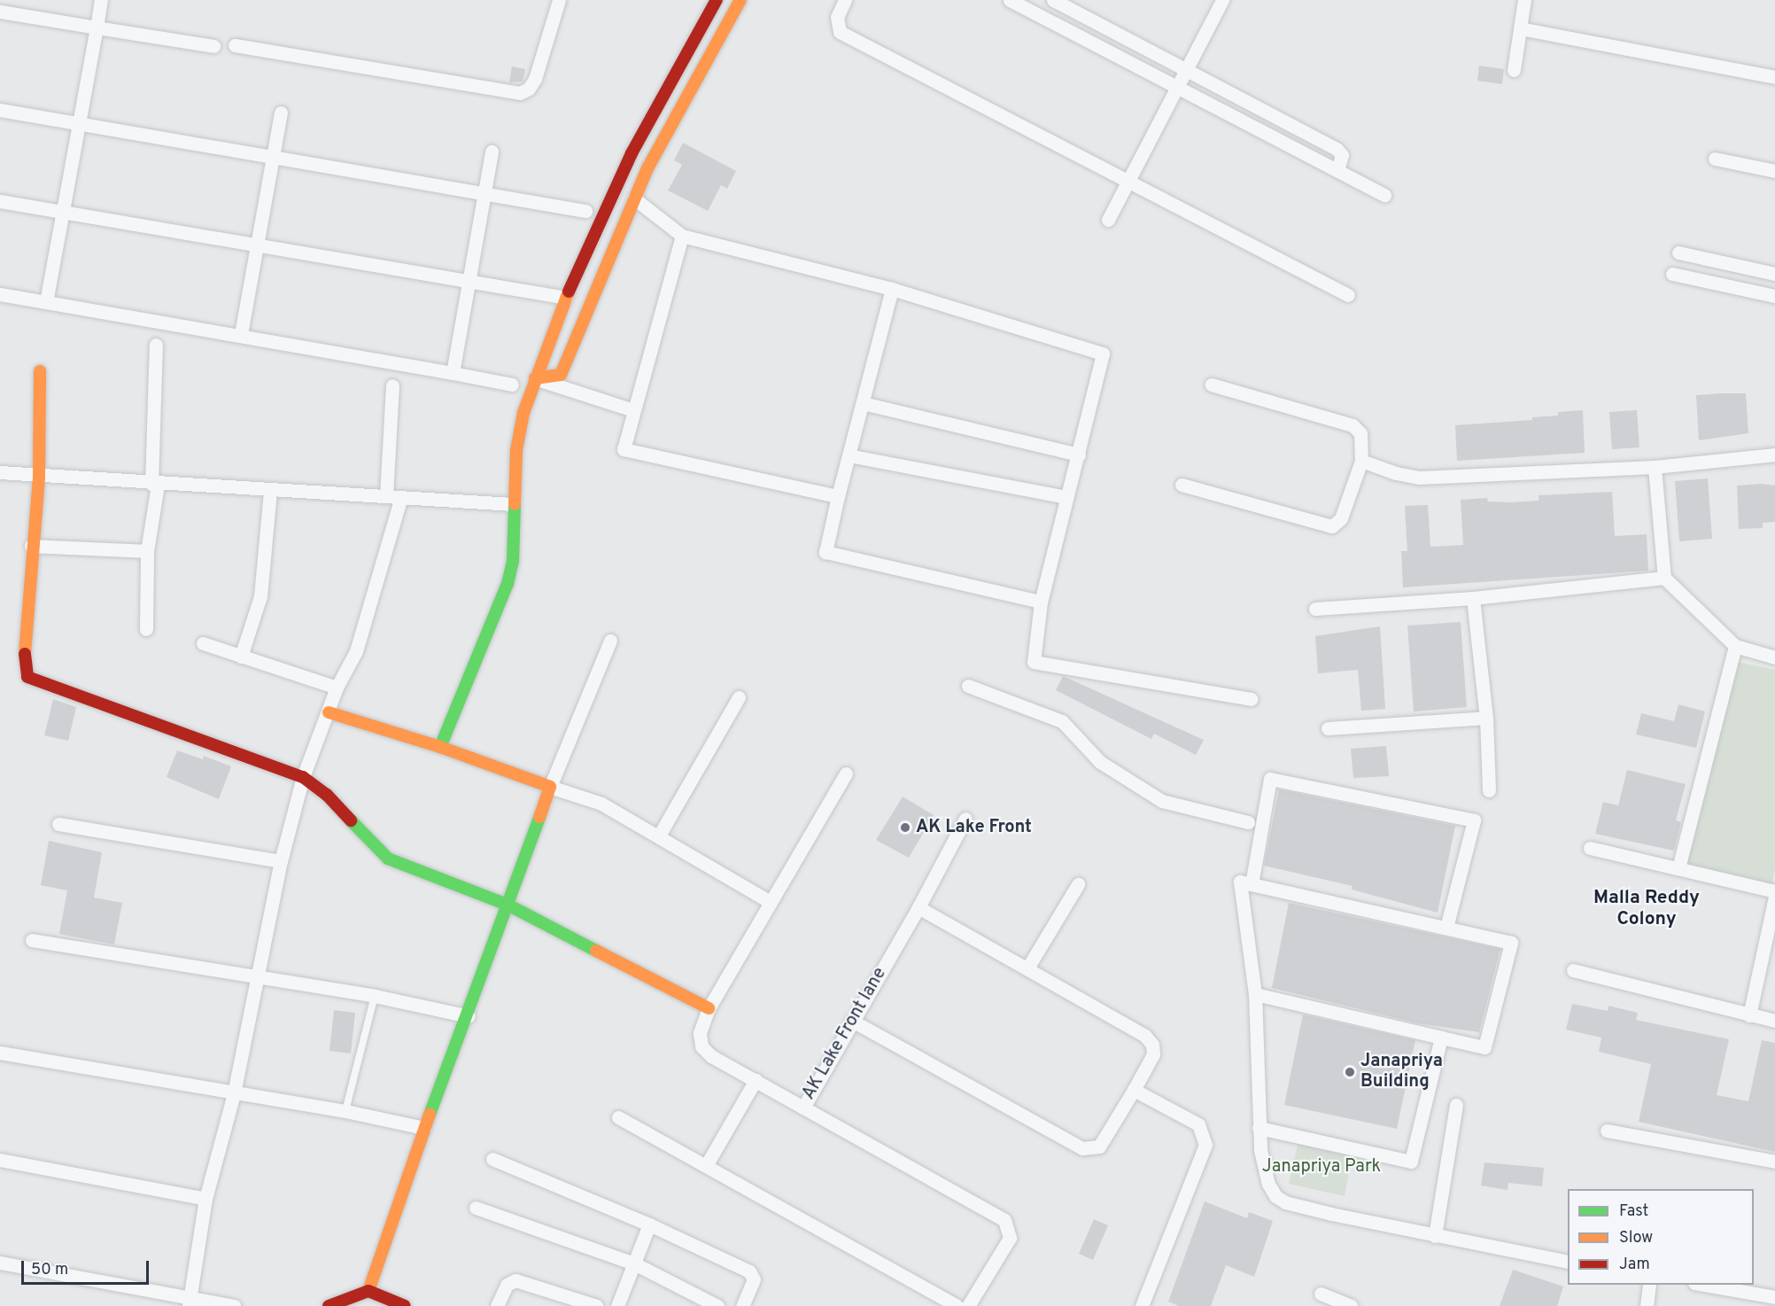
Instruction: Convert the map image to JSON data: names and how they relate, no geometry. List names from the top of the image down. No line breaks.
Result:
{"streets":{"street":["AK Lake Front lane"]},"districts":["Malla Reddy Colony"],"parks":["Janapriya Park"],"places":["AK Lake Front","Janapriya Building"],"legend":["Fast","Slow","Jam"],"scale_bar":"50 m"}
